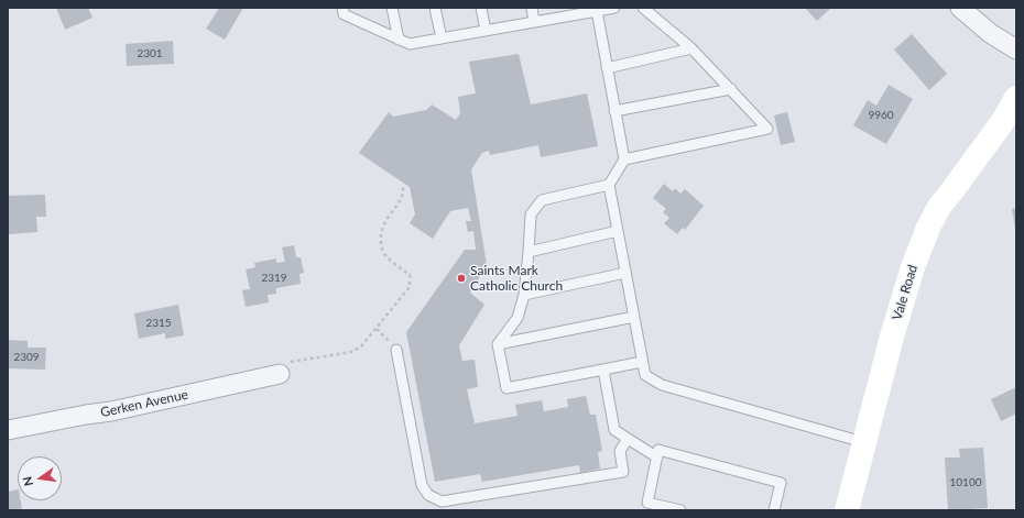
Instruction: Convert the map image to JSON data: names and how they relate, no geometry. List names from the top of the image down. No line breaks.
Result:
{"streets":{"main road":["Vale Road"],"street":["Gerken Avenue"]},"places":["Saints Mark Catholic Church"],"house_numbers":["2301","9960","2319","2315","2309","10100"],"north":"left"}
